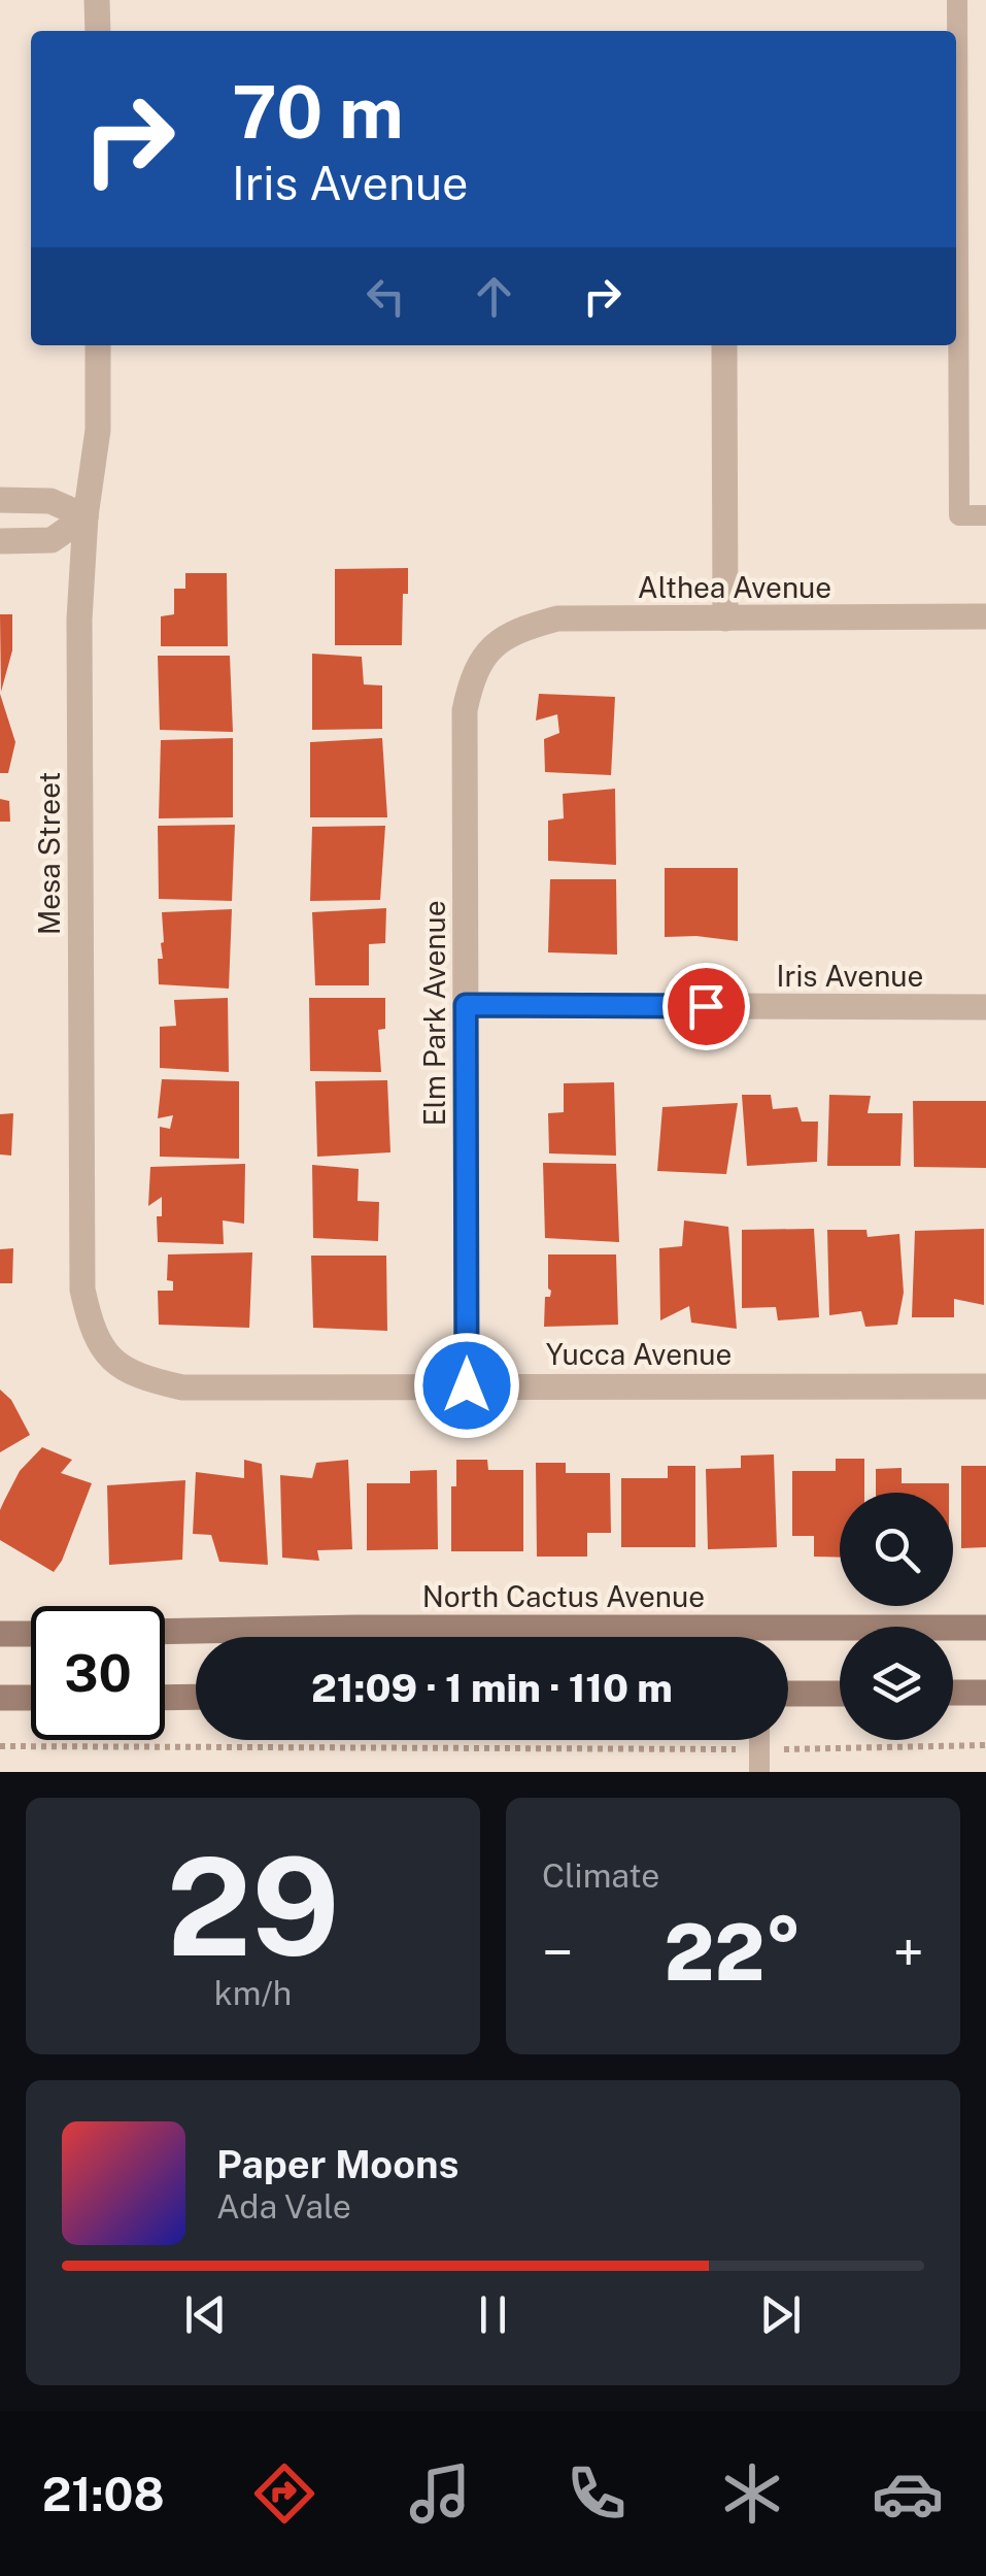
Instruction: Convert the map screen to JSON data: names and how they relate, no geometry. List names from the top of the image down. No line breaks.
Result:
{"streets":{"main road":["North Cactus Avenue"],"street":["Althea Avenue","Mesa Street","Iris Avenue","Elm Park Avenue","Yucca Avenue"]},"crossings":[["Althea Avenue","Elm Park Avenue"],["Mesa Street","Yucca Avenue"],["Iris Avenue","Elm Park Avenue"],["Elm Park Avenue","Yucca Avenue"]],"page":{"turn":["70 m","Iris Avenue"],"limit":"30","trip":"21:09 · 1 min · 110 m","tile":[["29","km/h"],"Climate"],"heat":["−","22°","+"],"song":["Paper Moons","Ada Vale"],"tabs":"21:08"}}
